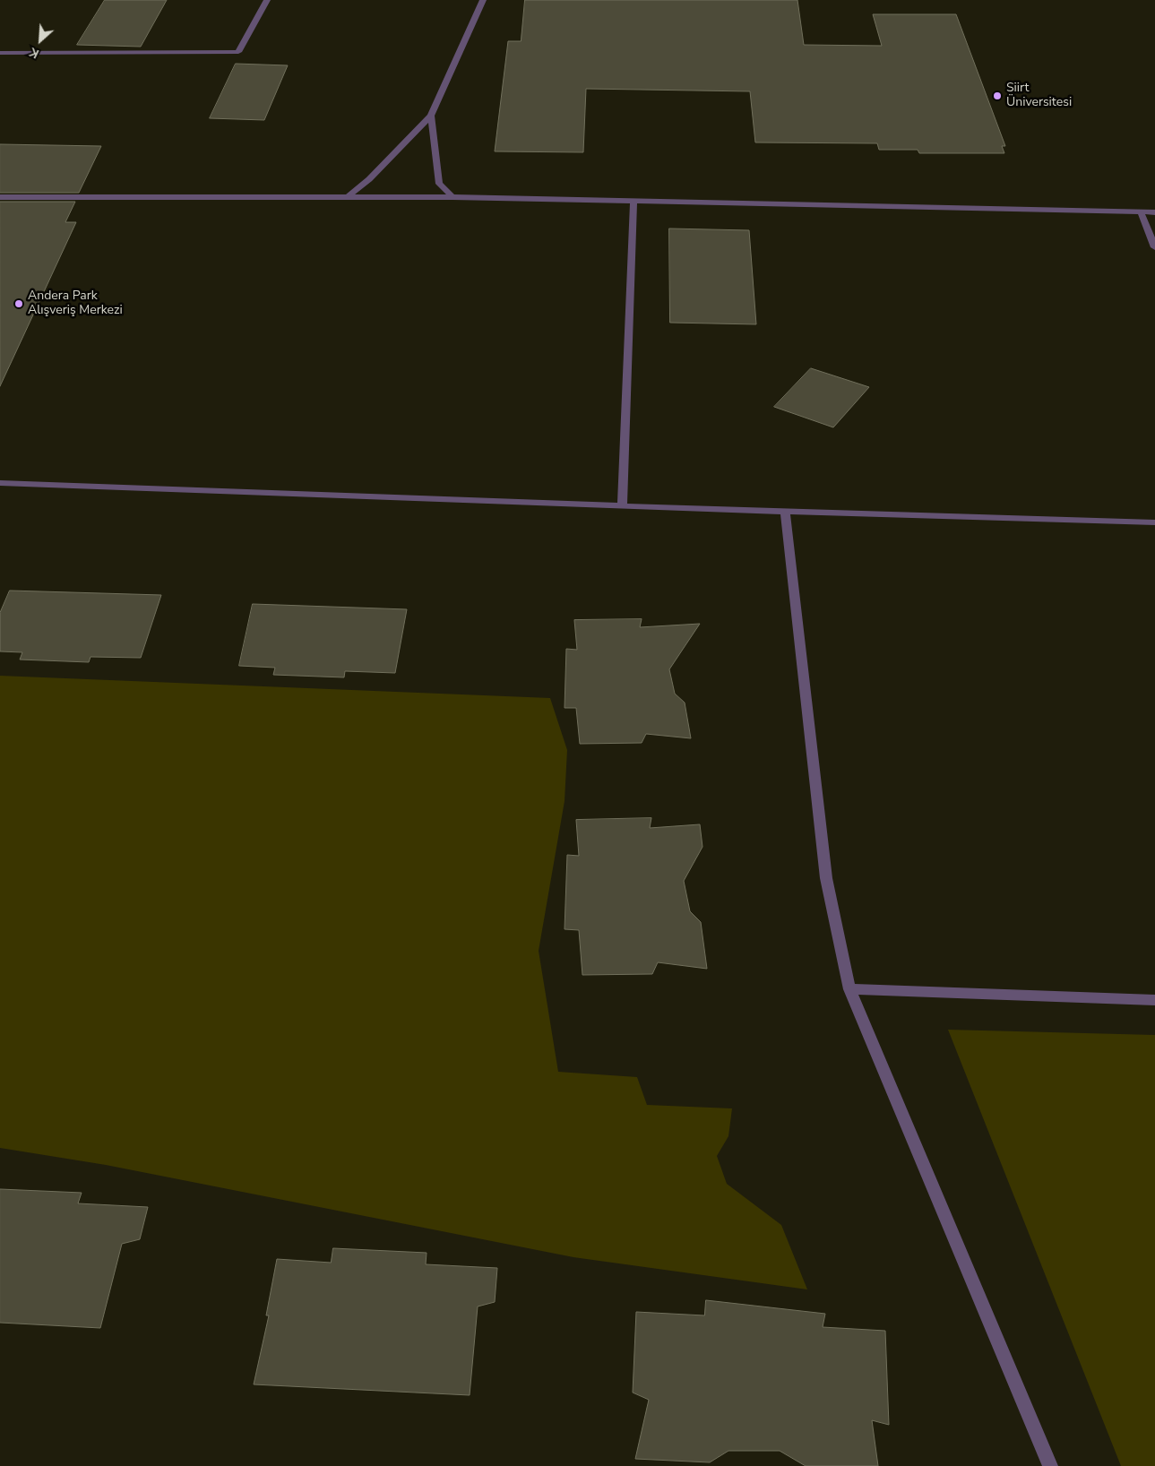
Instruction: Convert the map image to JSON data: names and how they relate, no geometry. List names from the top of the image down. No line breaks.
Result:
{"places":["Siirt Üniversitesi","Andera Park Alışveriş Merkezi"],"north":"bottom left"}
